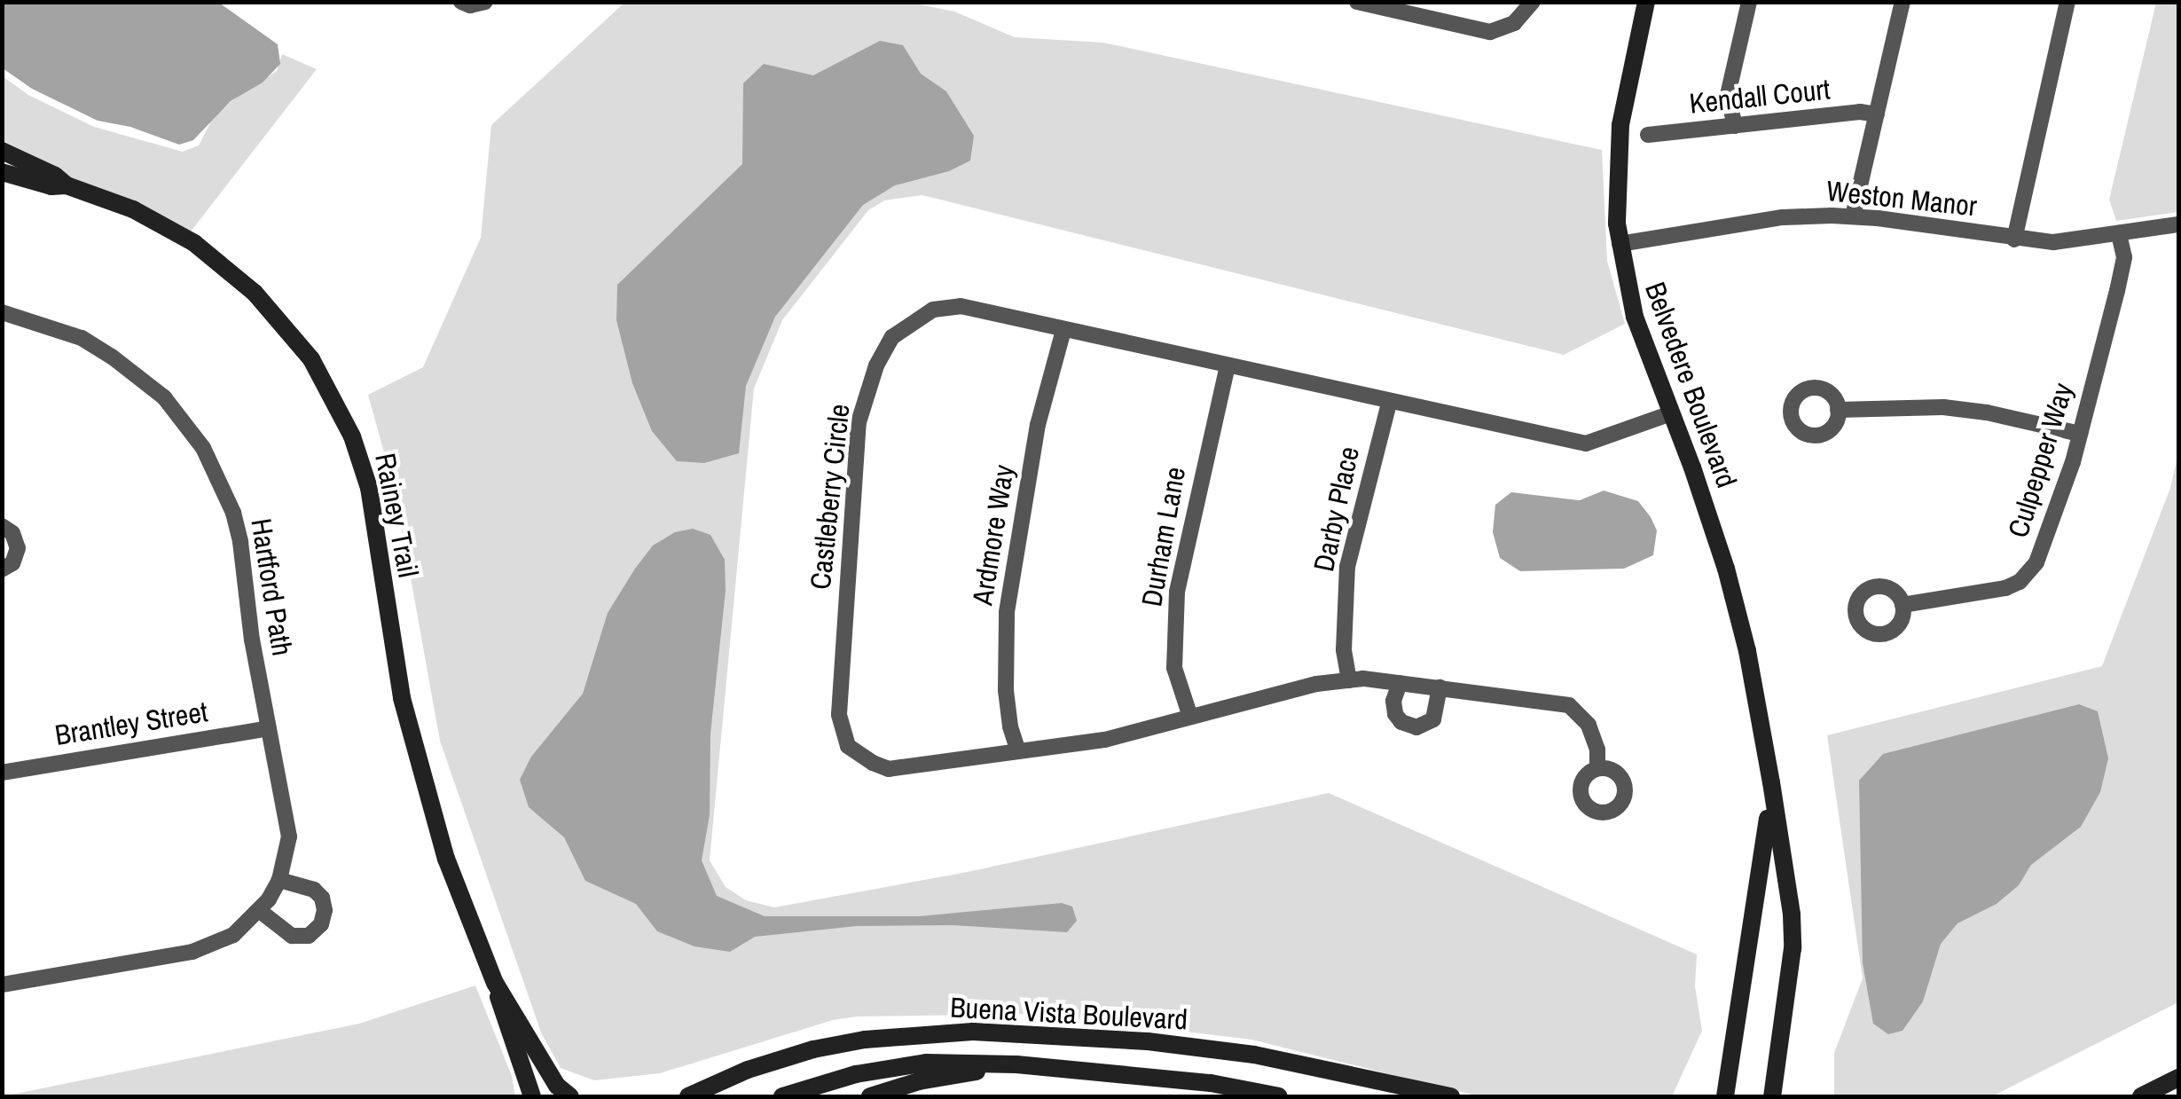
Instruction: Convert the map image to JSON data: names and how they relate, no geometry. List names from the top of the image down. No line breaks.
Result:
{"streets":{"street":["Kendall Court","Weston Manor","Belvedere Boulevard","Culpepper Way","Castleberry Circle","Darby Place","Rainey Trail","Ardmore Way","Durham Lane","Hartford Path","Brantley Street","Buena Vista Boulevard"]},"crossings":[["Weston Manor","Belvedere Boulevard"],["Weston Manor","Culpepper Way"],["Belvedere Boulevard","Castleberry Circle"],["Castleberry Circle","Darby Place"],["Castleberry Circle","Ardmore Way"],["Castleberry Circle","Durham Lane"],["Hartford Path","Brantley Street"]]}
